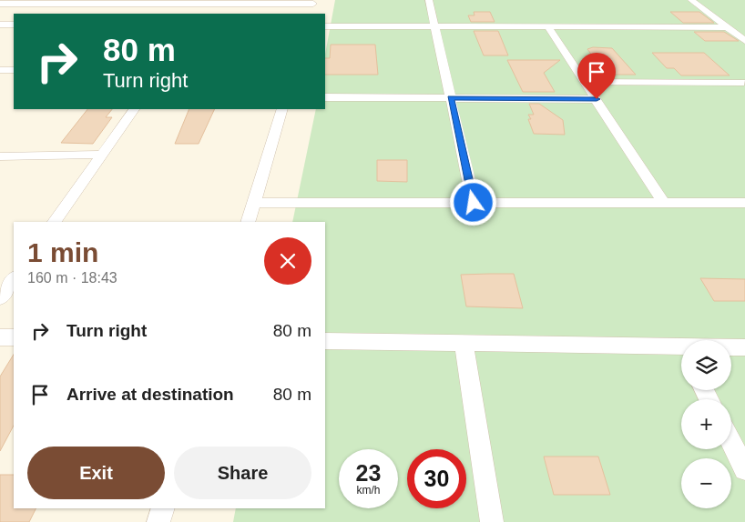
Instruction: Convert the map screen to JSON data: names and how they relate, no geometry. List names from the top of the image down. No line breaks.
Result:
{"page":{"turn":["80 m","Turn right"],"heading":["1 min","160 m · 18:43"],"list":[{"name":"Turn right","value":"80 m"},{"name":"Arrive at destination","value":"80 m"}],"map_buttons":["+","−"],"buttons":["Exit","Share"],"speed":"23 km/h","limit":"30"}}
